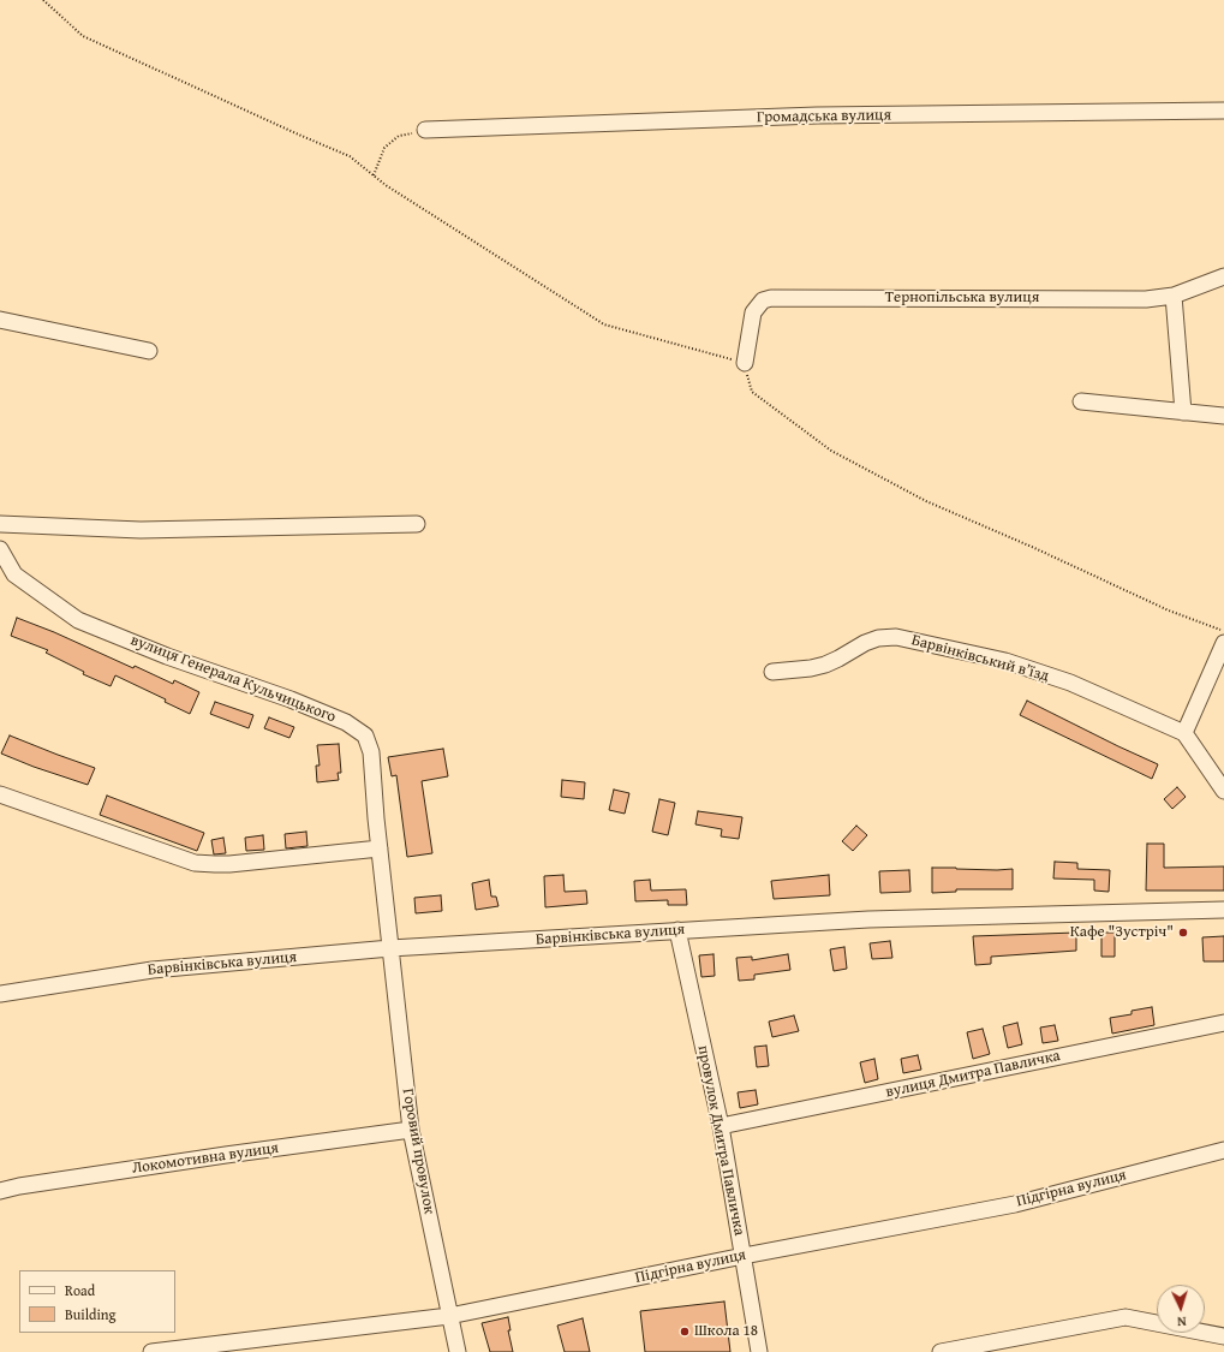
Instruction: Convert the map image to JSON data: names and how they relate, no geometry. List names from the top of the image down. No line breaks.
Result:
{"streets":{"street":["Громадська вулиця","Тернопільська вулиця","Барвінківський в’їзд","вулиця Генерала Кульчицького","Барвінківська вулиця","вулиця Дмитра Павличка","провулок Дмитра Павличка","Горовий провулок","Локомотивна вулиця","Підгірна вулиця"]},"crossings":[["вулиця Генерала Кульчицького","Барвінківська вулиця"],["вулиця Генерала Кульчицького","Горовий провулок"],["Барвінківська вулиця","провулок Дмитра Павличка"],["Барвінківська вулиця","Горовий провулок"],["вулиця Дмитра Павличка","провулок Дмитра Павличка"],["провулок Дмитра Павличка","Підгірна вулиця"],["Горовий провулок","Локомотивна вулиця"],["Горовий провулок","Підгірна вулиця"]],"places":["Кафе \"Зустріч\"","Школа 18"],"legend":["Road","Building"],"north":"bottom"}
